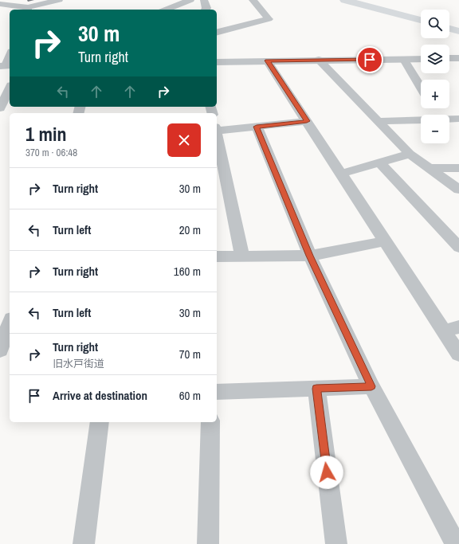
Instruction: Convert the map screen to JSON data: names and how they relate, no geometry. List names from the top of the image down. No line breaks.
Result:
{"page":{"map_buttons":["+","−"],"turn":["30 m","Turn right"],"heading":["1 min","370 m · 06:48"],"list":[{"name":"Turn right","value":"30 m"},{"name":"Turn left","value":"20 m"},{"name":"Turn right","value":"160 m"},{"name":"Turn left","value":"30 m"},{"name":"Turn right","note":"旧水戸街道","value":"70 m"},{"name":"Arrive at destination","value":"60 m"}]}}
